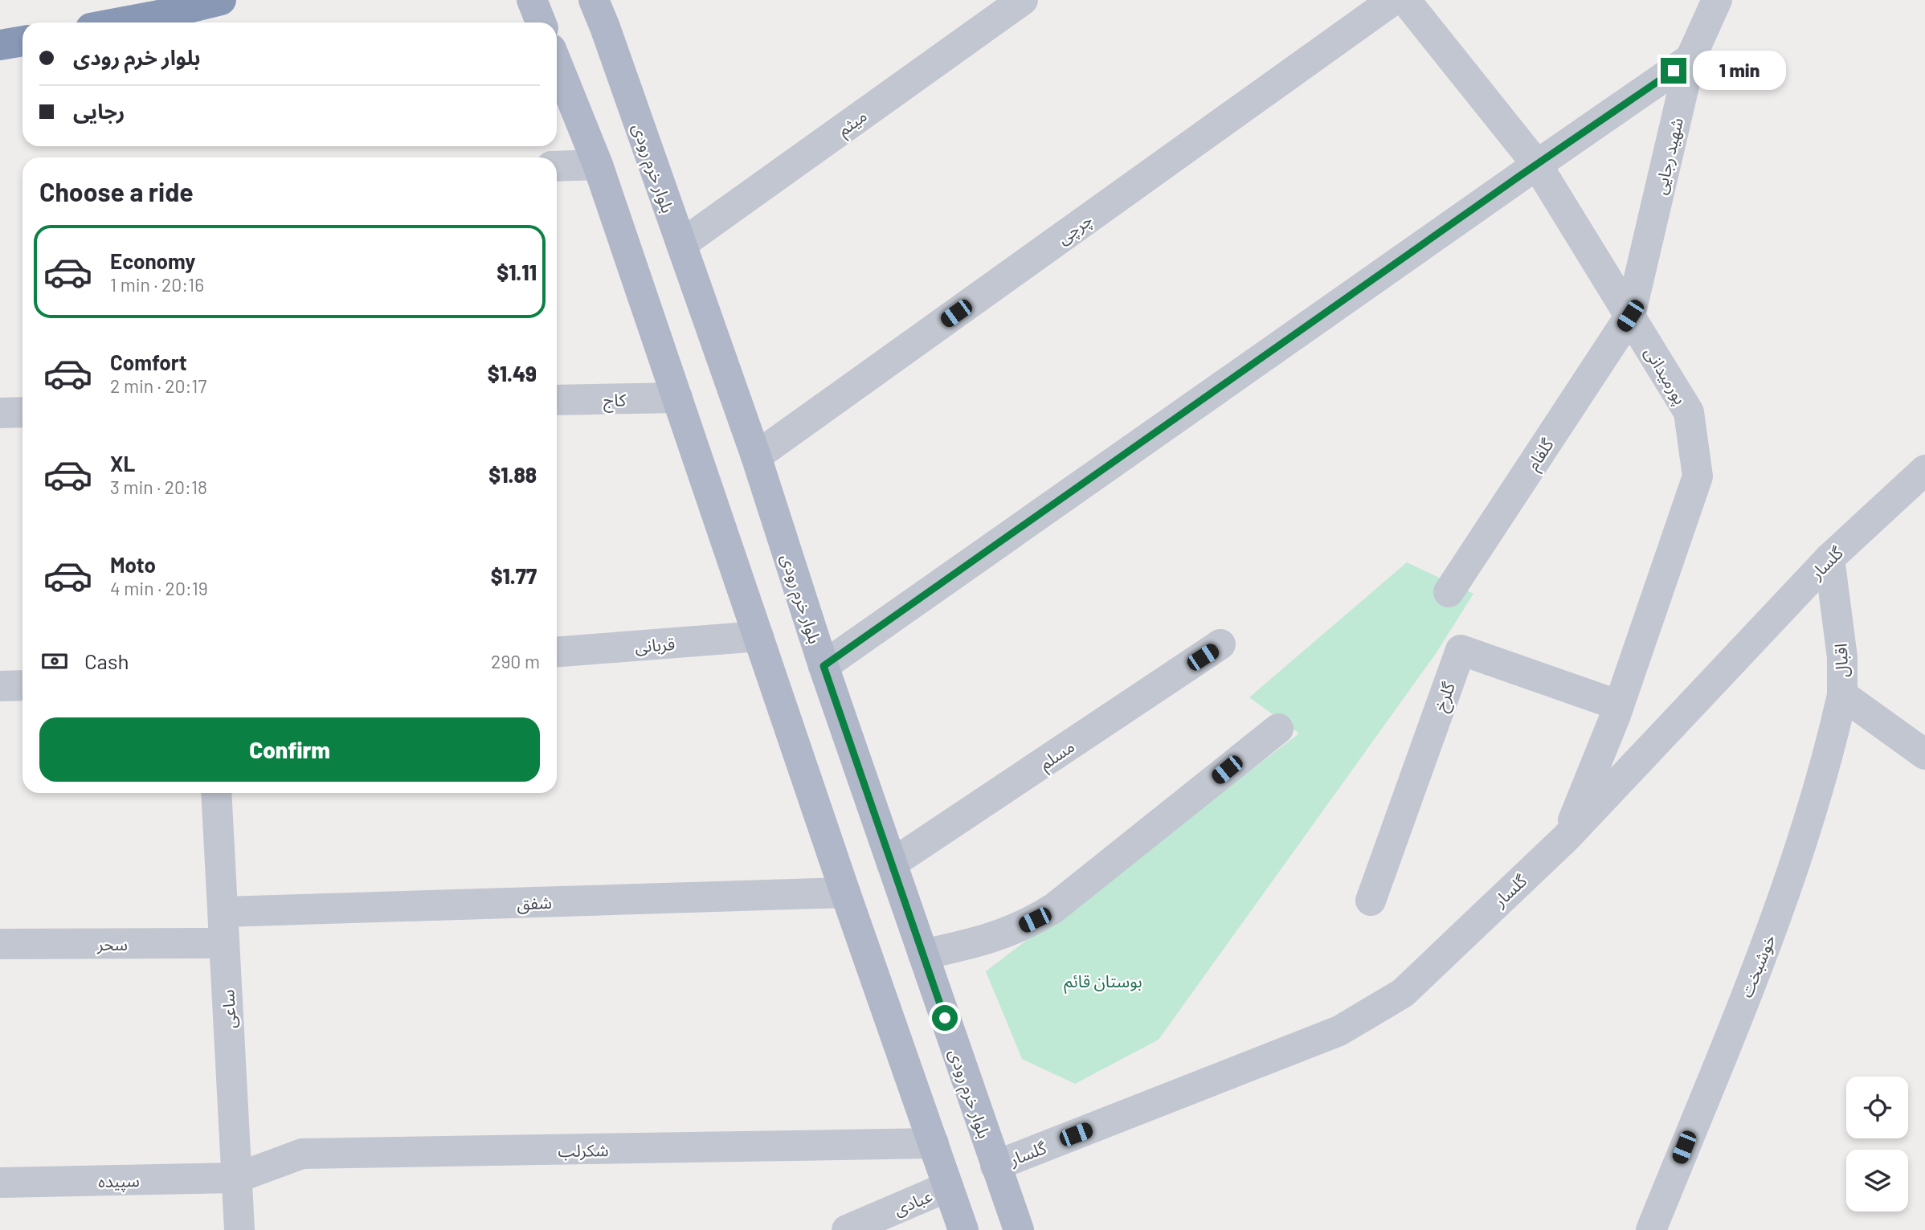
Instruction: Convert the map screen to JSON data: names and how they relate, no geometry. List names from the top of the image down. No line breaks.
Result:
{"streets":{"main road":["بلوار خرم رودی"],"street":["میثم","شهید رجایی","چرچی","پورمیدانی","کاج","گلفام","گلسار","قربانی","اقبال","گلرخ","مسلم","شفق","سحر","خوشبخت","ساعی","شکرلب","سپیده","عبادی"]},"crossings":[["میثم","بلوار خرم رودی"],["شهید رجایی","پورمیدانی"],["شهید رجایی","گلفام"],["بلوار خرم رودی","چرچی"],["بلوار خرم رودی","گلسار"],["بلوار خرم رودی","مسلم"],["پورمیدانی","گلفام"],["پورمیدانی","گلسار"],["پورمیدانی","گلرخ"],["گلسار","اقبال"],["اقبال","خوشبخت"],["شفق","ساعی"],["سحر","ساعی"],["ساعی","شکرلب"],["ساعی","سپیده"],["شکرلب","سپیده"]],"parks":["بوستان قائم"],"page":{"banner":["بلوار خرم رودی","رجایی"],"bubble":"1 min","heading":"Choose a ride","list":[{"name":"Economy","note":"1 min · 20:16","value":"$1.11"},{"name":"Comfort","note":"2 min · 20:17","value":"$1.49"},{"name":"XL","note":"3 min · 20:18","value":"$1.88"},{"name":"Moto","note":"4 min · 20:19","value":"$1.77"}],"pay":["Cash","290 m"],"buttons":"Confirm"}}
